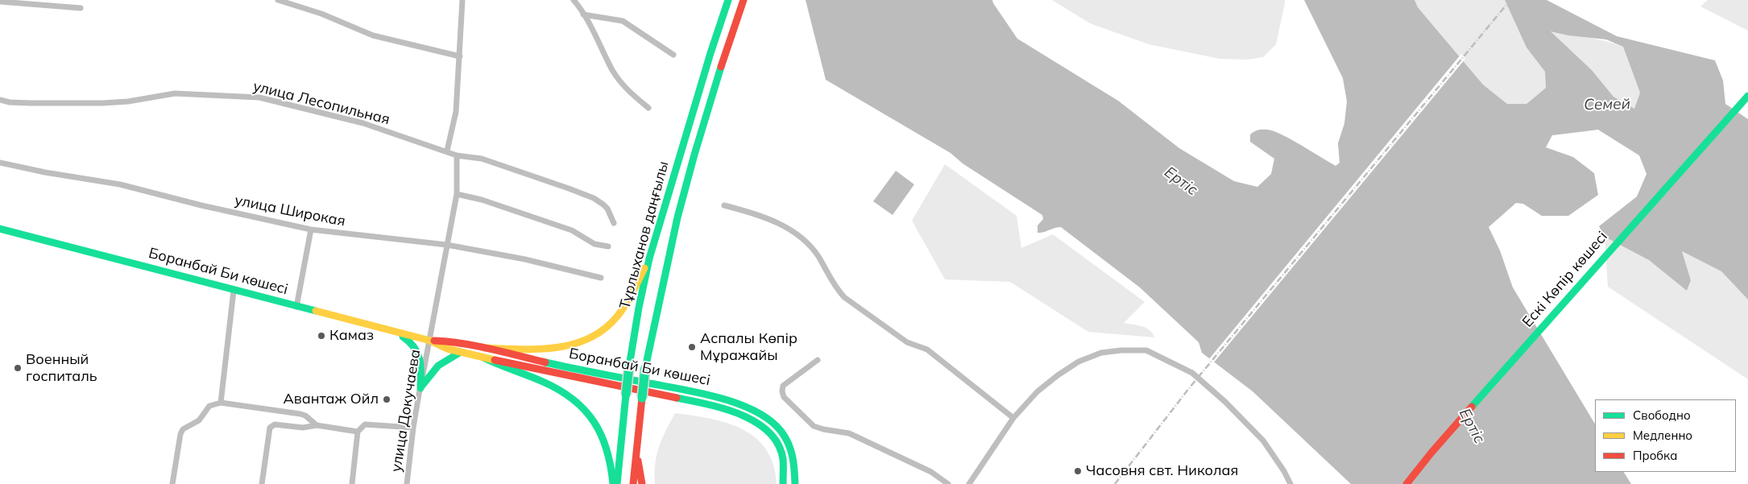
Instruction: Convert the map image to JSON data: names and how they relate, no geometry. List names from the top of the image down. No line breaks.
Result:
{"streets":{"main road":["Тұрлыханов даңғылы","Боранбай Би көшесі","Ескі Көпір көшесі"],"street":["улица Лесопильная","улица Широкая","улица Докучаева"]},"crossings":[["улица Лесопильная","улица Докучаева"],["улица Широкая","улица Докучаева"],["Боранбай Би көшесі","улица Докучаева"]],"water":["Семей","Ертіс"],"places":["Камаз","Аспалы Көпір Мұражайы","Военный госпиталь","Авантаж Ойл","Часовня свт. Николая"],"legend":["Свободно","Медленно","Пробка"]}
